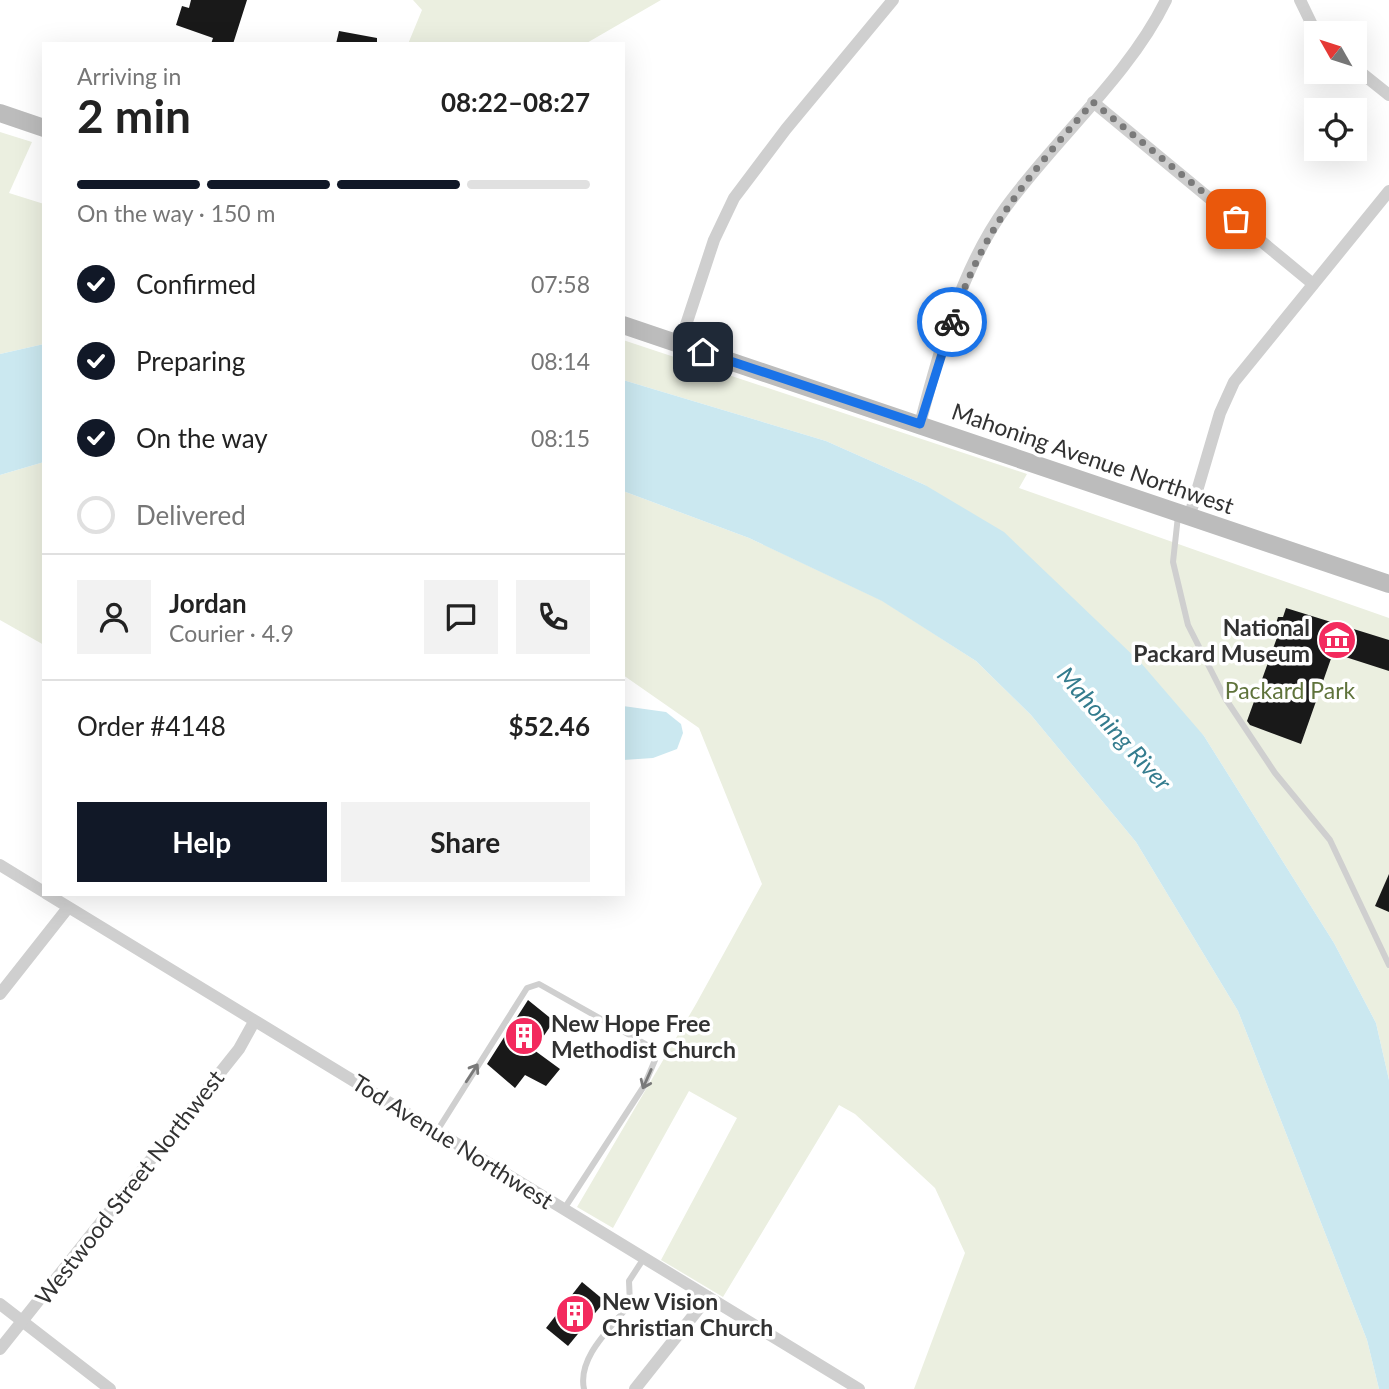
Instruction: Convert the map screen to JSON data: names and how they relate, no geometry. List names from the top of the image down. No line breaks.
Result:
{"streets":{"main road":["Mahoning Avenue Northwest"],"street":["Tod Avenue Northwest","Westwood Street Northwest"]},"crossings":[["Tod Avenue Northwest","Westwood Street Northwest"]],"water":["Mahoning River"],"parks":["Packard Park"],"places":{"museum":["National Packard Museum"],"building":["New Hope Free Methodist Church","New Vision Christian Church"]},"north":"top left","page":{"heading":["2 min","Arriving in","08:22–08:27"],"panel":["Jordan","Courier · 4.9","Order #4148","$52.46"],"bar":"On the way · 150 m","list":[["Confirmed","07:58"],["Preparing","08:14"],["On the way","08:15"],"Delivered"],"buttons":["Help","Share"]}}
